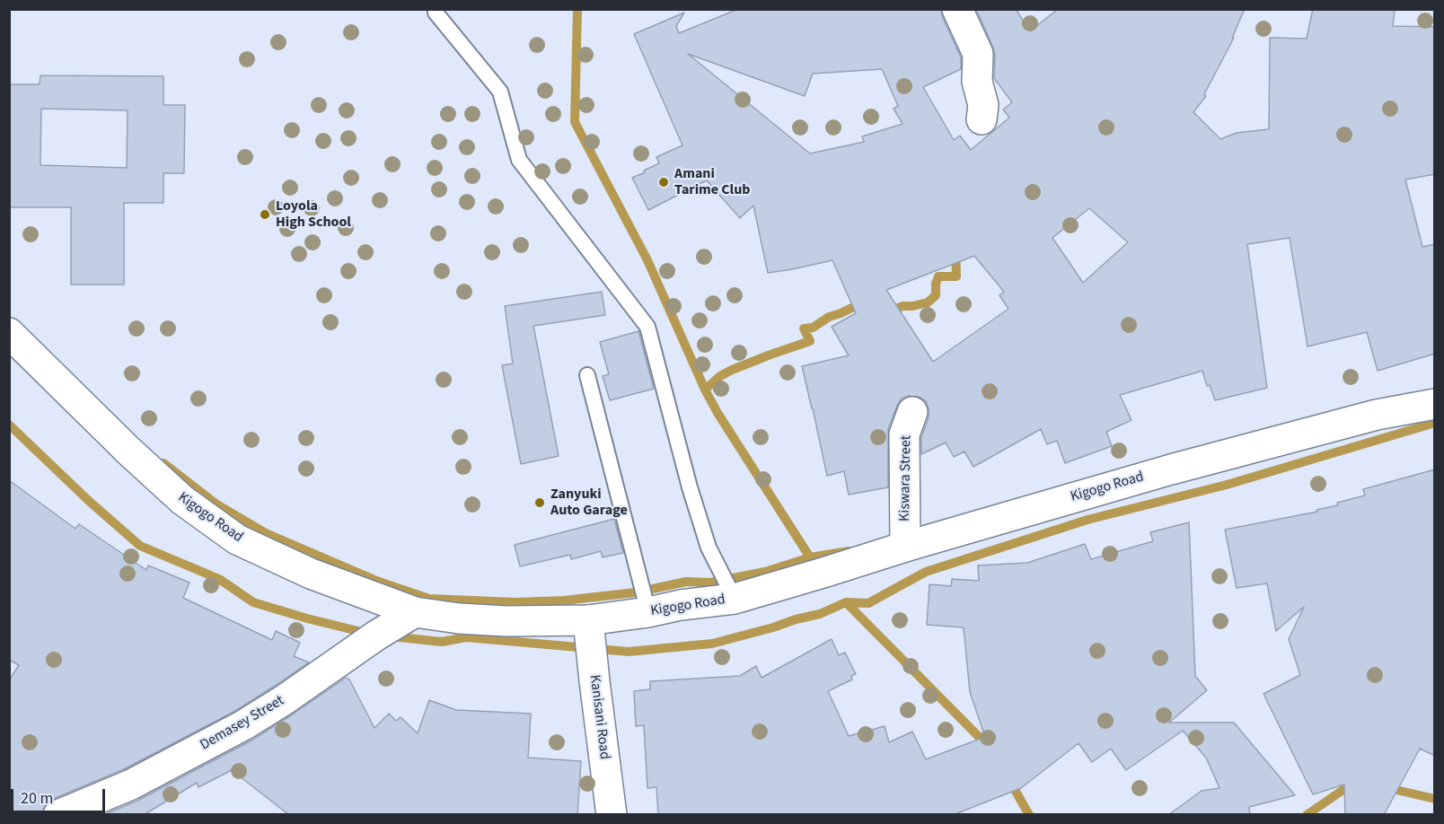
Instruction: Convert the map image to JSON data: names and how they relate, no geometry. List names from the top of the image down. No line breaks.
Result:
{"streets":{"main road":["Kiswara Street","Kigogo Road","Kanisani Road","Demasey Street"]},"crossings":[["Kiswara Street","Kigogo Road"],["Kigogo Road","Kanisani Road"],["Kigogo Road","Demasey Street"]],"places":["Amani Tarime Club","Loyola High School","Zanyuki Auto Garage"],"scale_bar":"20 m"}
